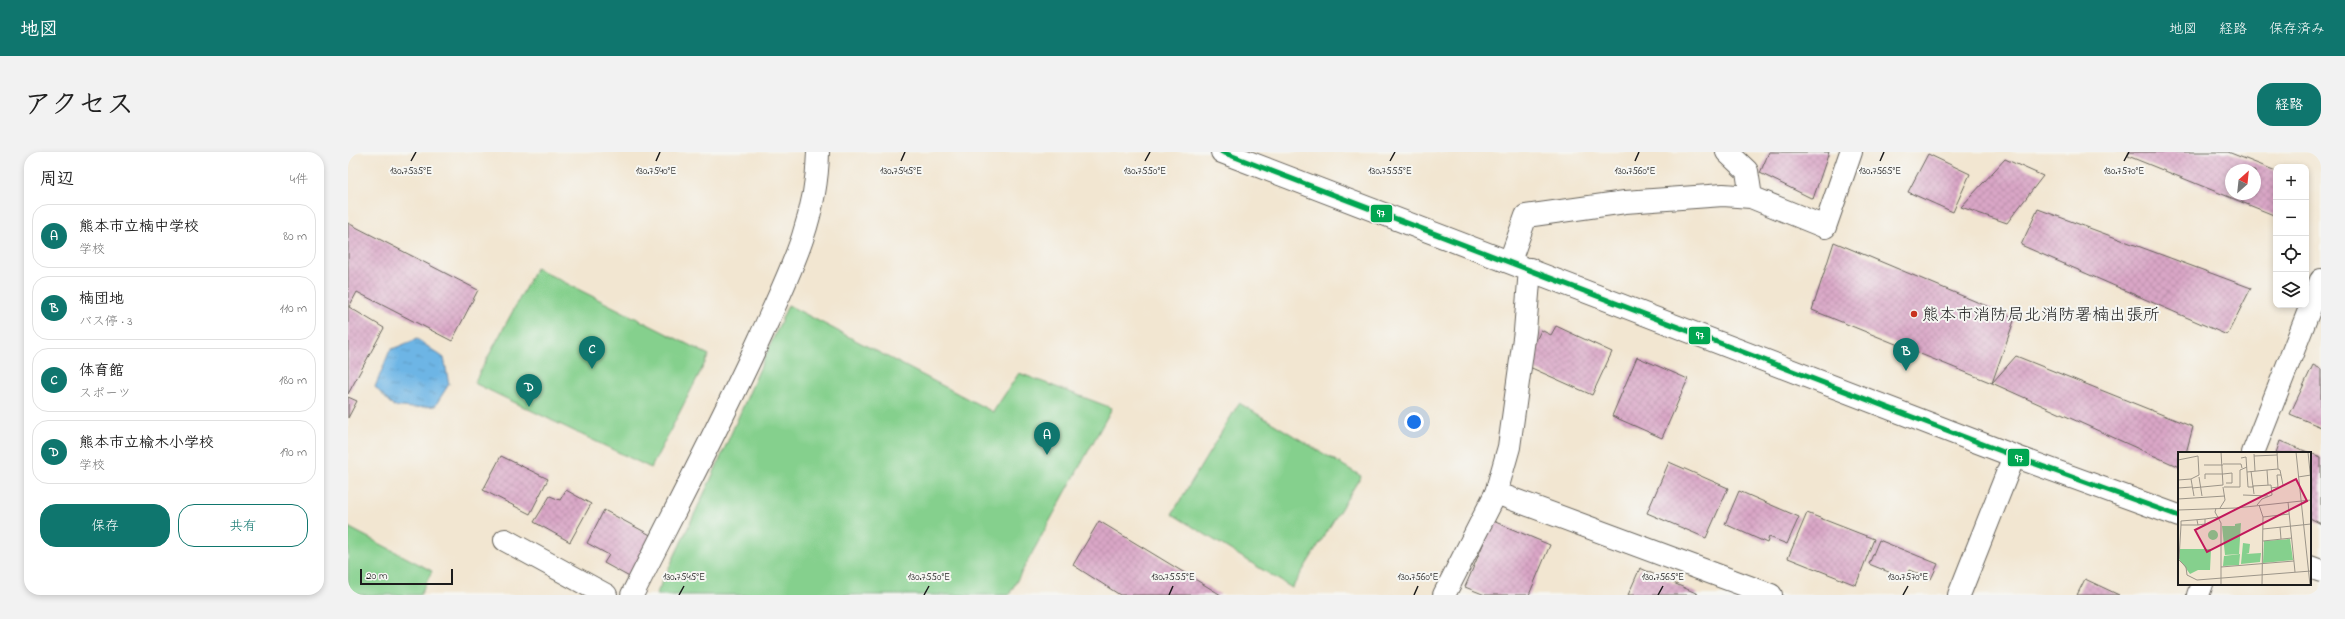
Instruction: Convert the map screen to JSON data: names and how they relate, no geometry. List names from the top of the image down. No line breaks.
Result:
{"places":["熊本市消防局北消防署楠出張所"],"lines":["transit line 97"],"scale_bar":"20 m","north":"top right","page":{"header":"地図","nav":["地図","経路","保存済み"],"title":"アクセス","buttons":["経路",["保存","共有"]],"heading":["周辺","4件"],"map_buttons":["+","−"],"list":[{"mark":"A","name":"熊本市立楠中学校","note":"学校","value":"80 m"},{"mark":"B","name":"楠団地","note":"バス停 · 3","value":"110 m"},{"mark":"C","name":"体育館","note":"スポーツ","value":"180 m"},{"mark":"D","name":"熊本市立楡木小学校","note":"学校","value":"190 m"}],"pins":["C","B","D","A"],"scale":"20 m"},"coordinates":["130.7535°E","130.7540°E","130.7545°E","130.7550°E","130.7555°E","130.7560°E","130.7565°E","130.7570°E"]}
